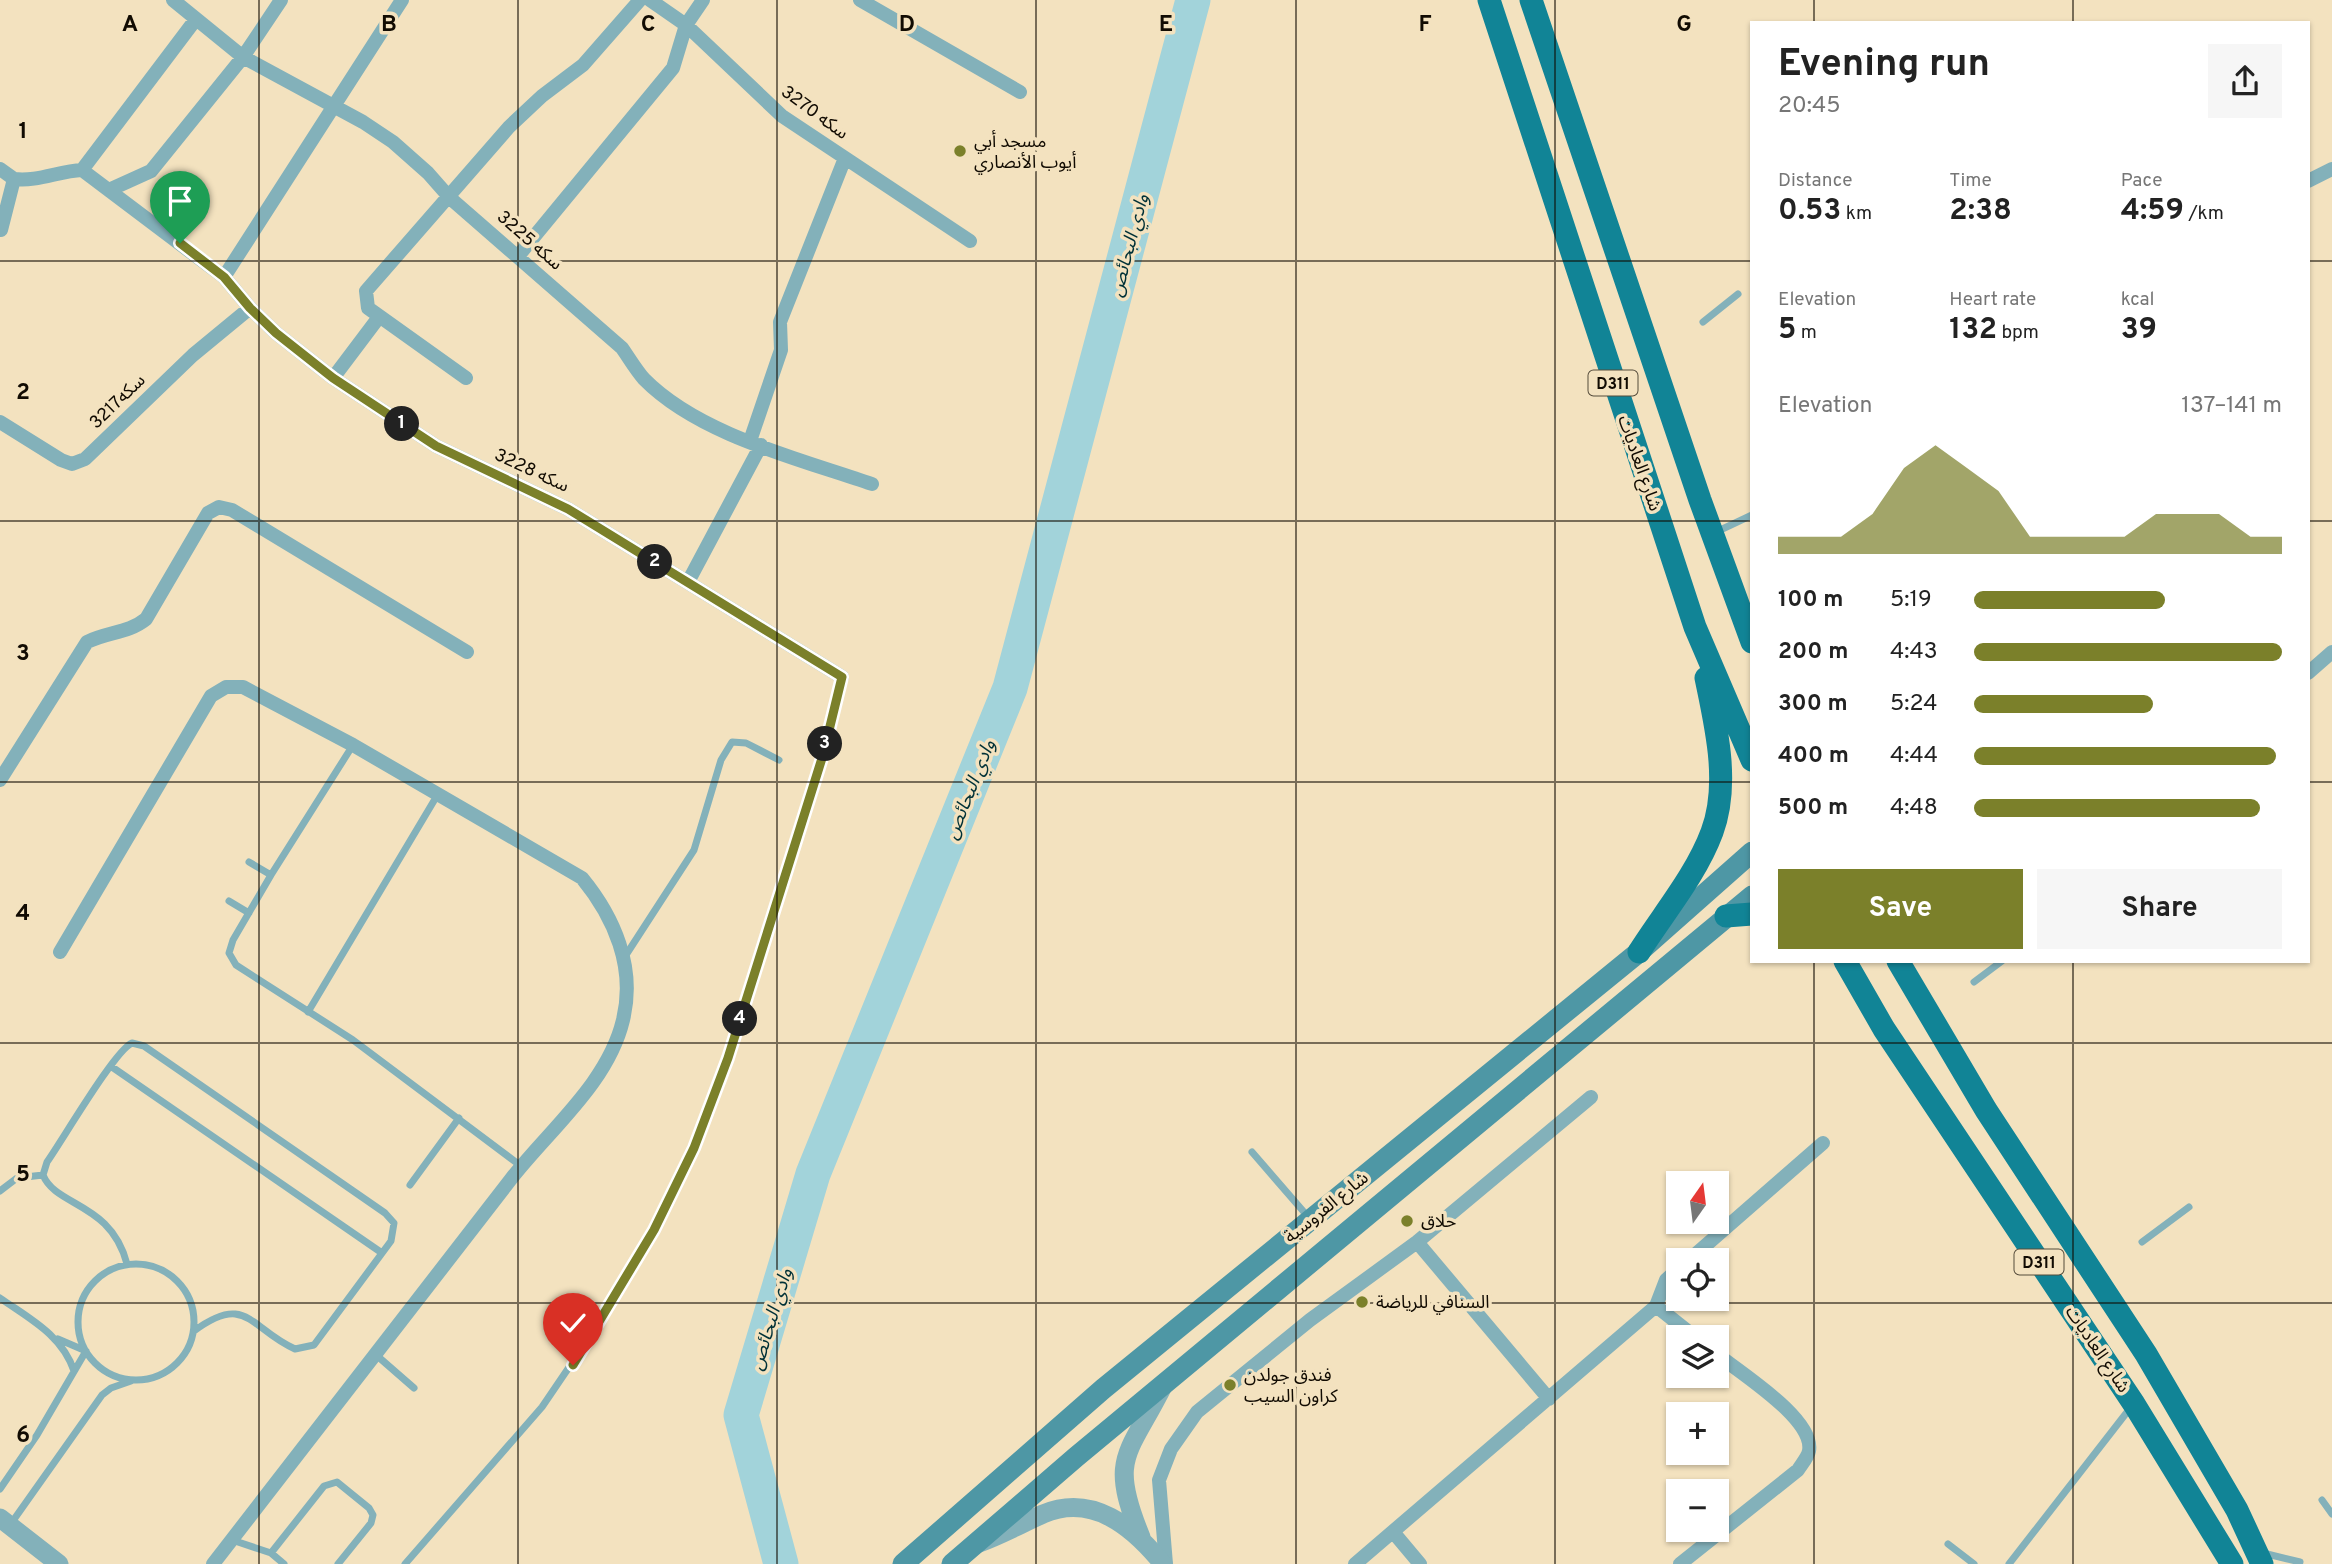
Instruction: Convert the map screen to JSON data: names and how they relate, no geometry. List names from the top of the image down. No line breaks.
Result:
{"streets":{"main road":["D311","شارع العاديات","شارع الفروسية"],"street":["سكه 3270","سكه 3225","سكه3217","سكه 3228"]},"crossings":[["سكه3217","سكه 3228"]],"water":["وادي البحائص"],"places":["مسجد أبي أيوب الأنصاري","حلاق","السنافي للرياضة","فندق جولدن كراون السيب"],"north":"top","page":{"heading":["Evening run","20:45"],"stats":[["Distance","0.53 km"],["Time","2:38"],["Pace","4:59 /km"],["Elevation","5 m"],["Heart rate","132 bpm"],["kcal","39"]],"chart":["Elevation","137–141 m"],"pins":["1","2","3","4"],"list":[{"name":"100 m","note":"5:19"},{"name":"200 m","note":"4:43"},{"name":"300 m","note":"5:24"},{"name":"400 m","note":"4:44"},{"name":"500 m","note":"4:48"}],"buttons":["Save","Share"],"map_buttons":["+","−"]},"grid":{"columns":["A","B","C","D","E","F","G"],"rows":["1","2","3","4","5","6"]}}
